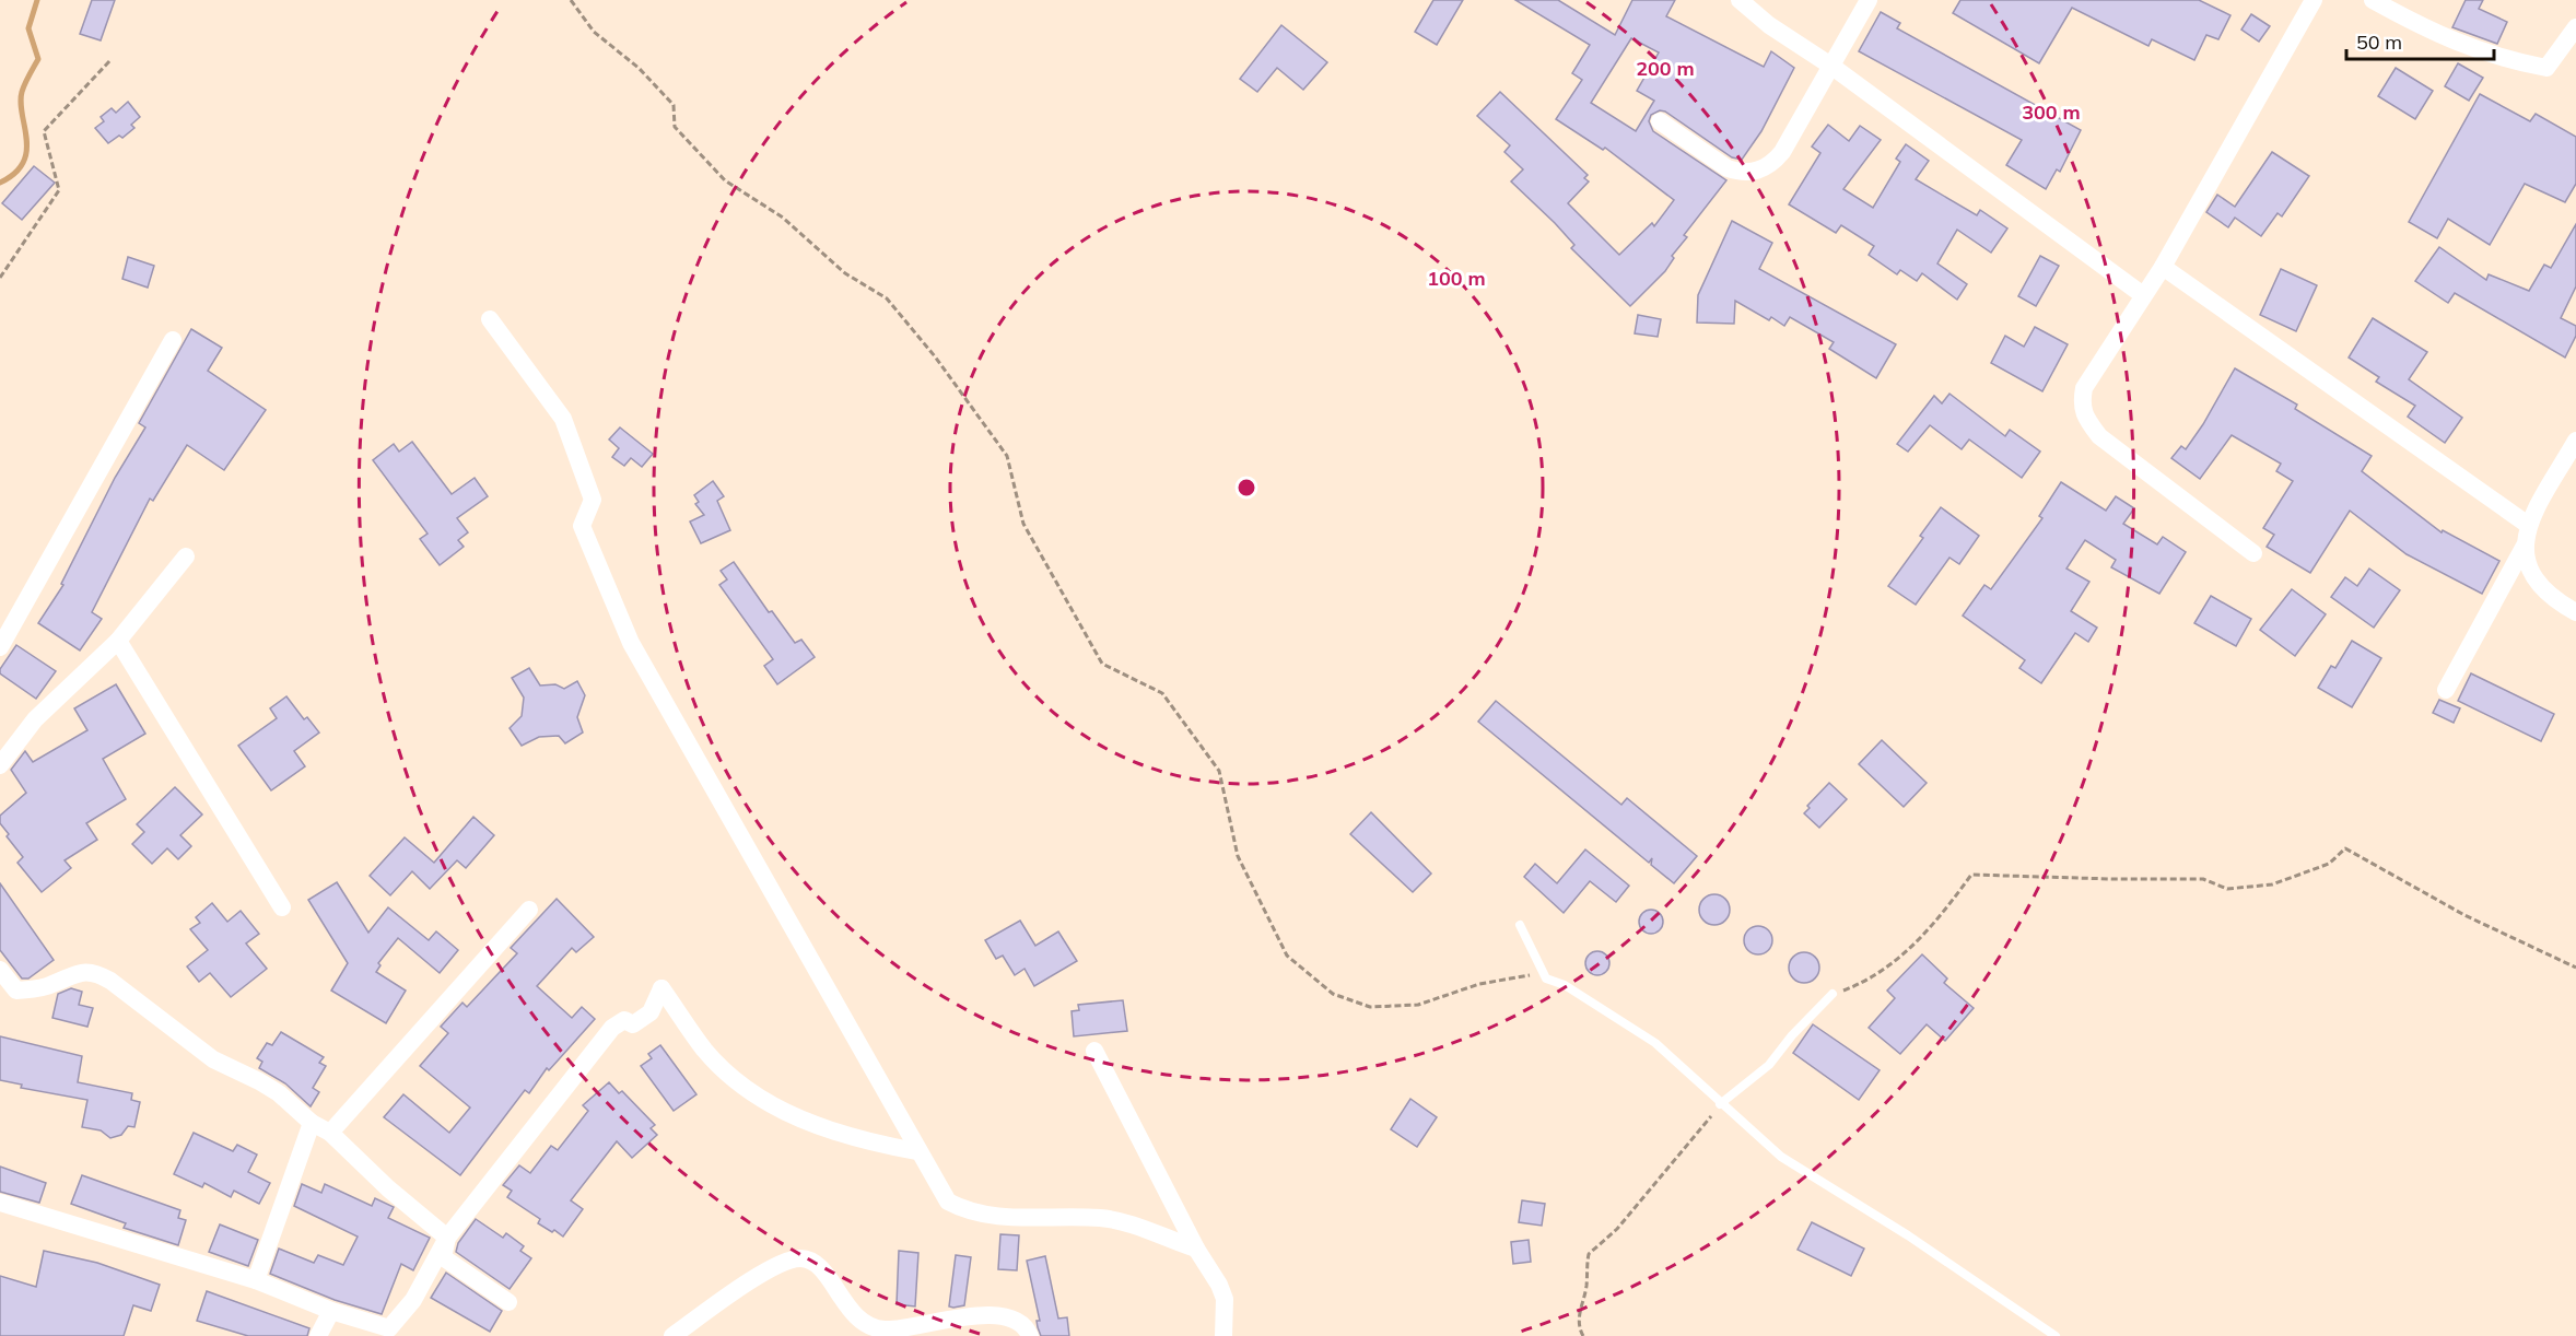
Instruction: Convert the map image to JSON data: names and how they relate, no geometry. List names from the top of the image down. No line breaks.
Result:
{"scale_bar":"50 m","rings":["200 m","300 m","100 m"]}
